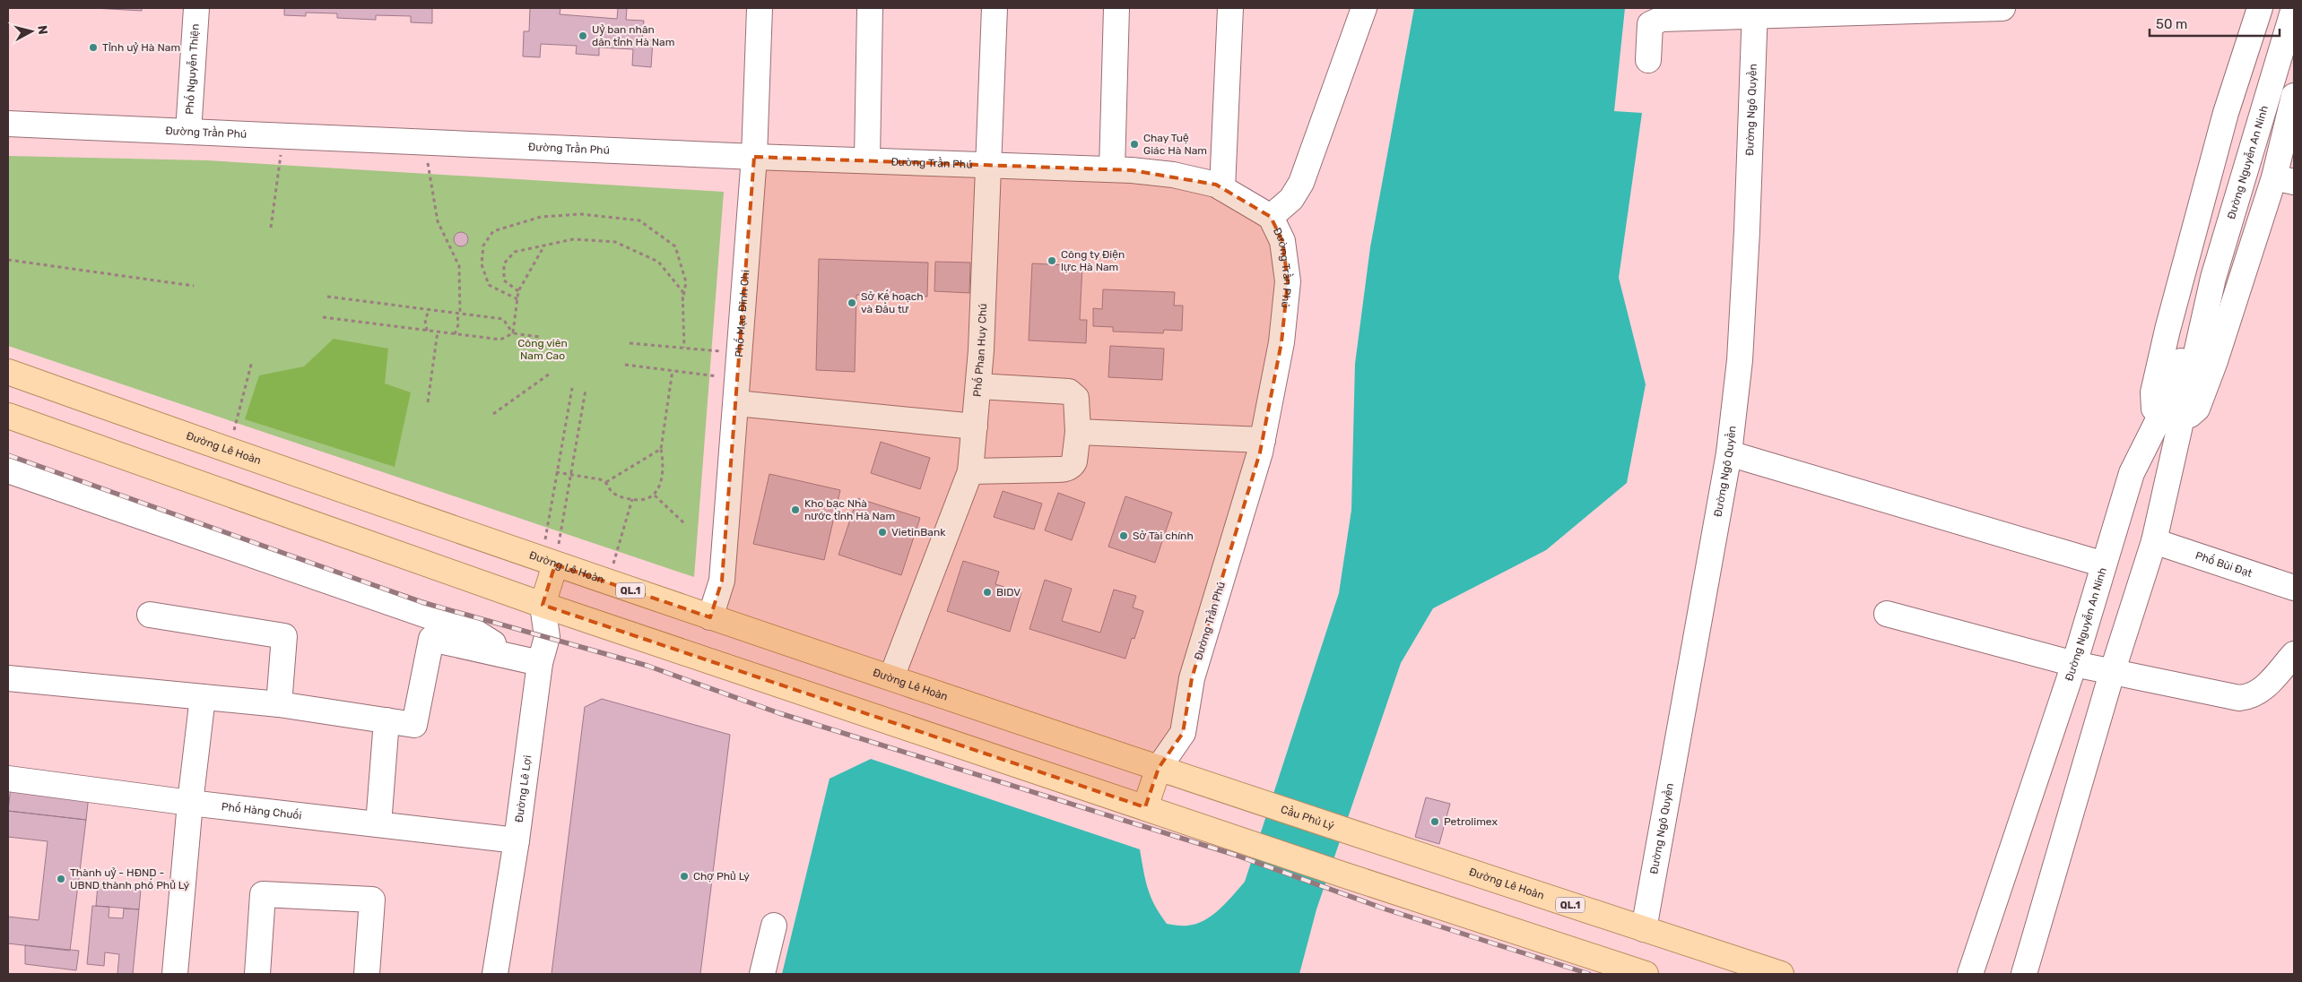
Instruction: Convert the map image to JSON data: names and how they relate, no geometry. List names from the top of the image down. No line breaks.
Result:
{"streets":{"main road":["Đường Lê Hoàn","QL.1","Cầu Phủ Lý"],"street":["Phố Nguyễn Thiện","Đường Ngô Quyền","Đường Trần Phú","Đường Nguyễn An Ninh","Phố Mạc Đĩnh Chi","Phố Phan Huy Chú","Phố Bùi Đạt","Đường Lê Lợi","Phố Hàng Chuối"]},"crossings":[["Phố Nguyễn Thiện","Đường Trần Phú"],["Đường Ngô Quyền","Đường Lê Hoàn"],["Đường Trần Phú","Phố Mạc Đĩnh Chi"],["Đường Trần Phú","Phố Phan Huy Chú"],["Đường Trần Phú","Đường Lê Hoàn"],["Đường Nguyễn An Ninh","Phố Bùi Đạt"],["Phố Mạc Đĩnh Chi","Đường Lê Hoàn"],["Phố Phan Huy Chú","Đường Lê Hoàn"],["Đường Lê Hoàn","Cầu Phủ Lý"],["Đường Lê Lợi","Phố Hàng Chuối"]],"parks":["Công viên Nam Cao"],"places":["Uỷ ban nhân dân tỉnh Hà Nam","Tỉnh uỷ Hà Nam","Chay Tuệ Giác Hà Nam","Công ty Điện lực Hà Nam","Sở Kế hoạch và Đầu tư","Kho bạc Nhà nước tỉnh Hà Nam","VietinBank","Sở Tài chính","BIDV","Petrolimex","Chợ Phủ Lý","Thành uỷ - HĐND - UBND thành phố Phủ Lý"],"scale_bar":"50 m","north":"right"}
